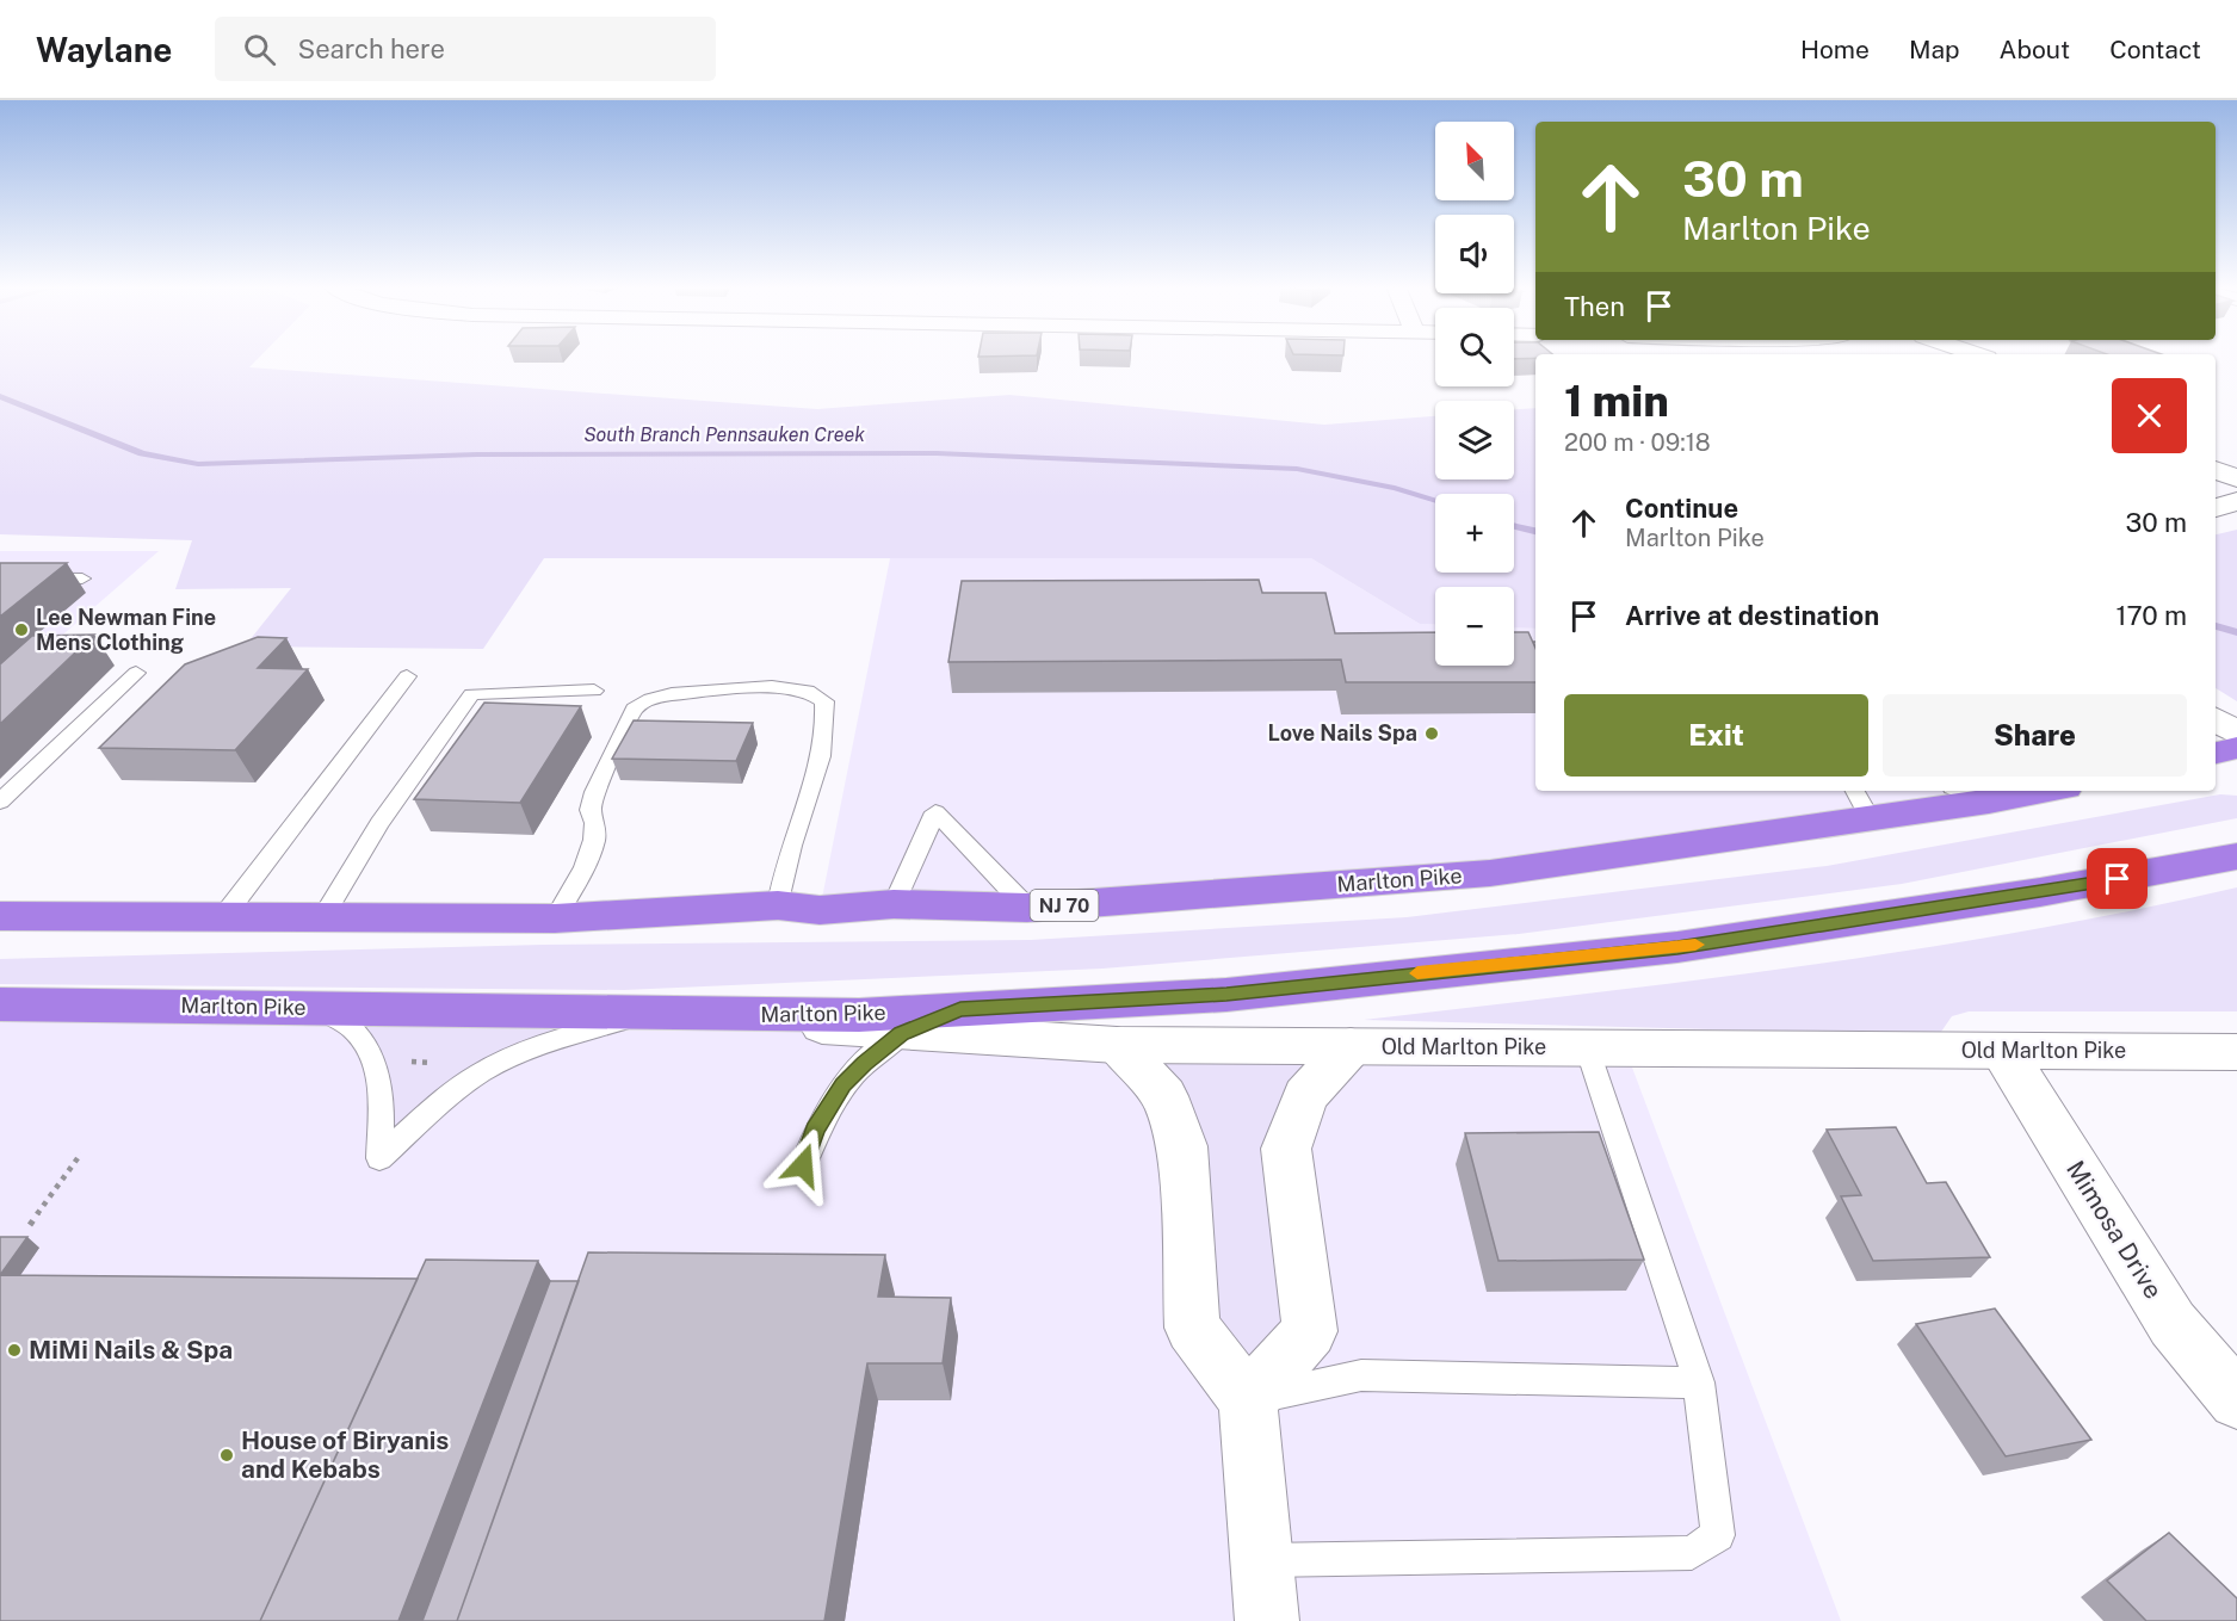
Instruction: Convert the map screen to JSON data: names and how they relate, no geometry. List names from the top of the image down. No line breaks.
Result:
{"streets":{"highway":["Marlton Pike","NJ 70"],"street":["Old Marlton Pike","Mimosa Drive"]},"crossings":[["Marlton Pike","Old Marlton Pike"],["Old Marlton Pike","Mimosa Drive"]],"water":["South Branch Pennsauken Creek"],"places":["Lee Newman Fine Mens Clothing","Love Nails Spa","MiMi Nails & Spa","House of Biryanis and Kebabs"],"north":"top left","page":{"header":"Waylane","search":"Search here","nav":["Home","Map","About","Contact"],"map_buttons":["+","−"],"turn":["30 m","Marlton Pike"],"then":"Then","heading":["1 min","200 m · 09:18"],"list":[{"name":"Continue","note":"Marlton Pike","value":"30 m"},{"name":"Arrive at destination","value":"170 m"}],"buttons":["Exit","Share"]}}
